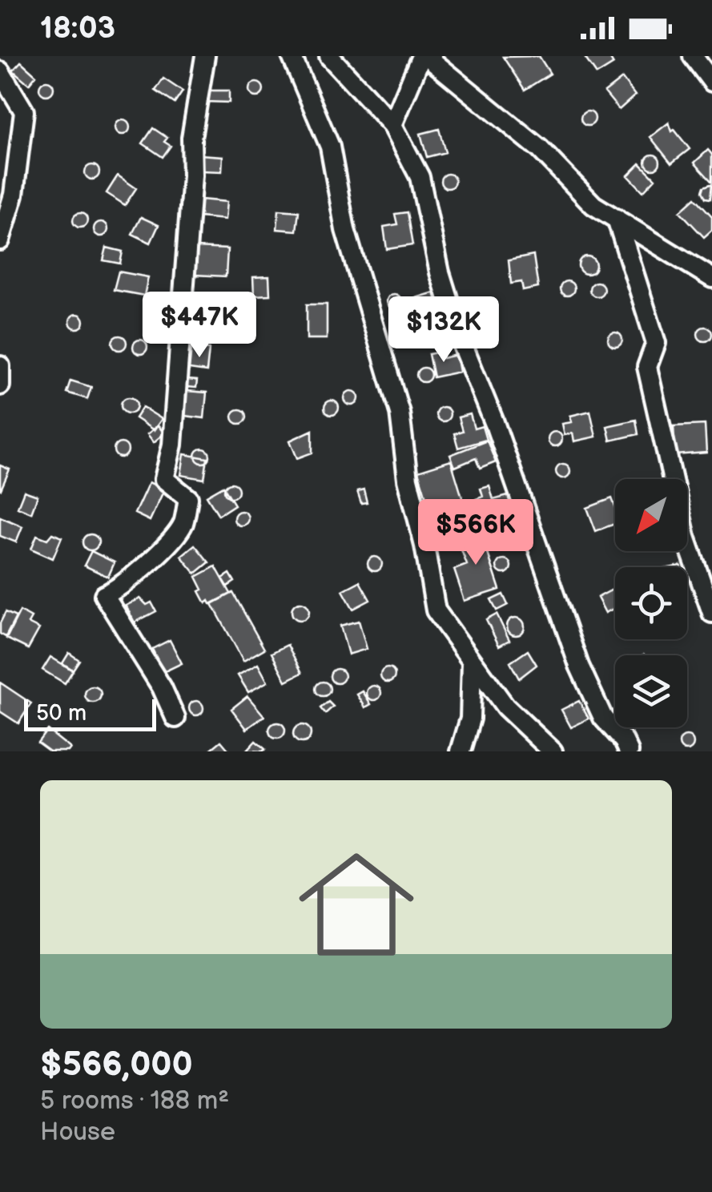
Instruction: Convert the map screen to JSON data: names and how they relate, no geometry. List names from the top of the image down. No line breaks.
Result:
{"scale_bar":"50 m","north":"bottom left","page":{"status":"18:03","price":["$447K","$132K","$566K"],"scale":"50 m","list":[{"name":"$566,000","note":"5 rooms · 188 m² · House"}]}}
